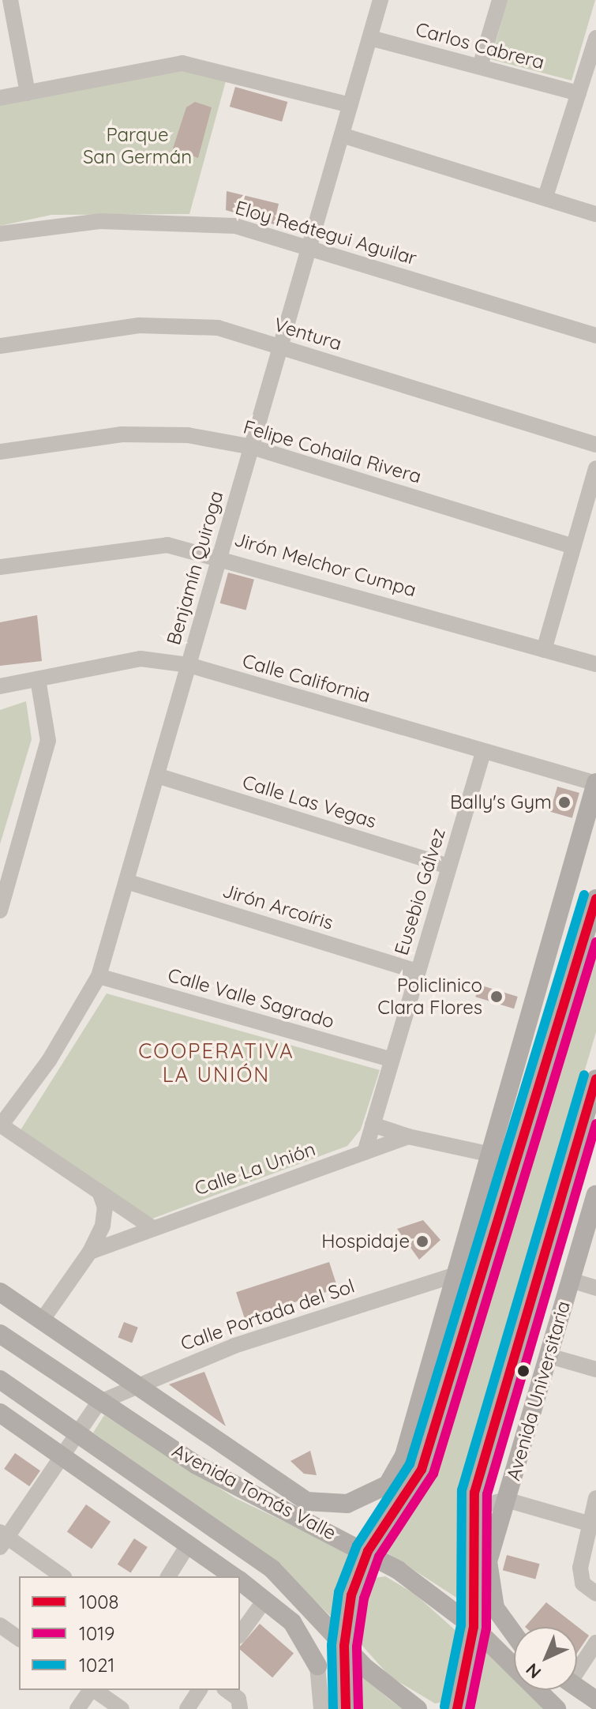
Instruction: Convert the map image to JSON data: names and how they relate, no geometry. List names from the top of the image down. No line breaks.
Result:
{"streets":{"main road":["Avenida Universitaria","Avenida Tomás Valle"],"street":["Carlos Cabrera","Eloy Reátegui Aguilar","Ventura","Felipe Cohaila Rivera","Jirón Melchor Cumpa","Benjamín Quiroga","Calle California","Calle Las Vegas","Eusebio Gálvez","Jirón Arcoíris","Calle Valle Sagrado","Calle La Unión","Calle Portada del Sol"]},"crossings":[["Carlos Cabrera","Benjamín Quiroga"],["Eloy Reátegui Aguilar","Benjamín Quiroga"],["Ventura","Benjamín Quiroga"],["Felipe Cohaila Rivera","Benjamín Quiroga"],["Jirón Melchor Cumpa","Benjamín Quiroga"],["Benjamín Quiroga","Calle California"],["Benjamín Quiroga","Calle Las Vegas"],["Benjamín Quiroga","Jirón Arcoíris"],["Benjamín Quiroga","Calle Valle Sagrado"],["Calle California","Eusebio Gálvez"],["Calle Las Vegas","Eusebio Gálvez"],["Eusebio Gálvez","Jirón Arcoíris"],["Eusebio Gálvez","Calle Valle Sagrado"],["Eusebio Gálvez","Calle La Unión"],["Calle Portada del Sol","Avenida Tomás Valle"],["Avenida Universitaria","Avenida Tomás Valle"]],"districts":["COOPERATIVA LA UNIÓN"],"parks":["Parque San Germán"],"places":["Bally's Gym","Policlinico Clara Flores","Hospidaje"],"lines":["transit line 1021","transit line 1008","transit line 1019"],"legend":["1008","1019","1021"],"north":"bottom left"}
